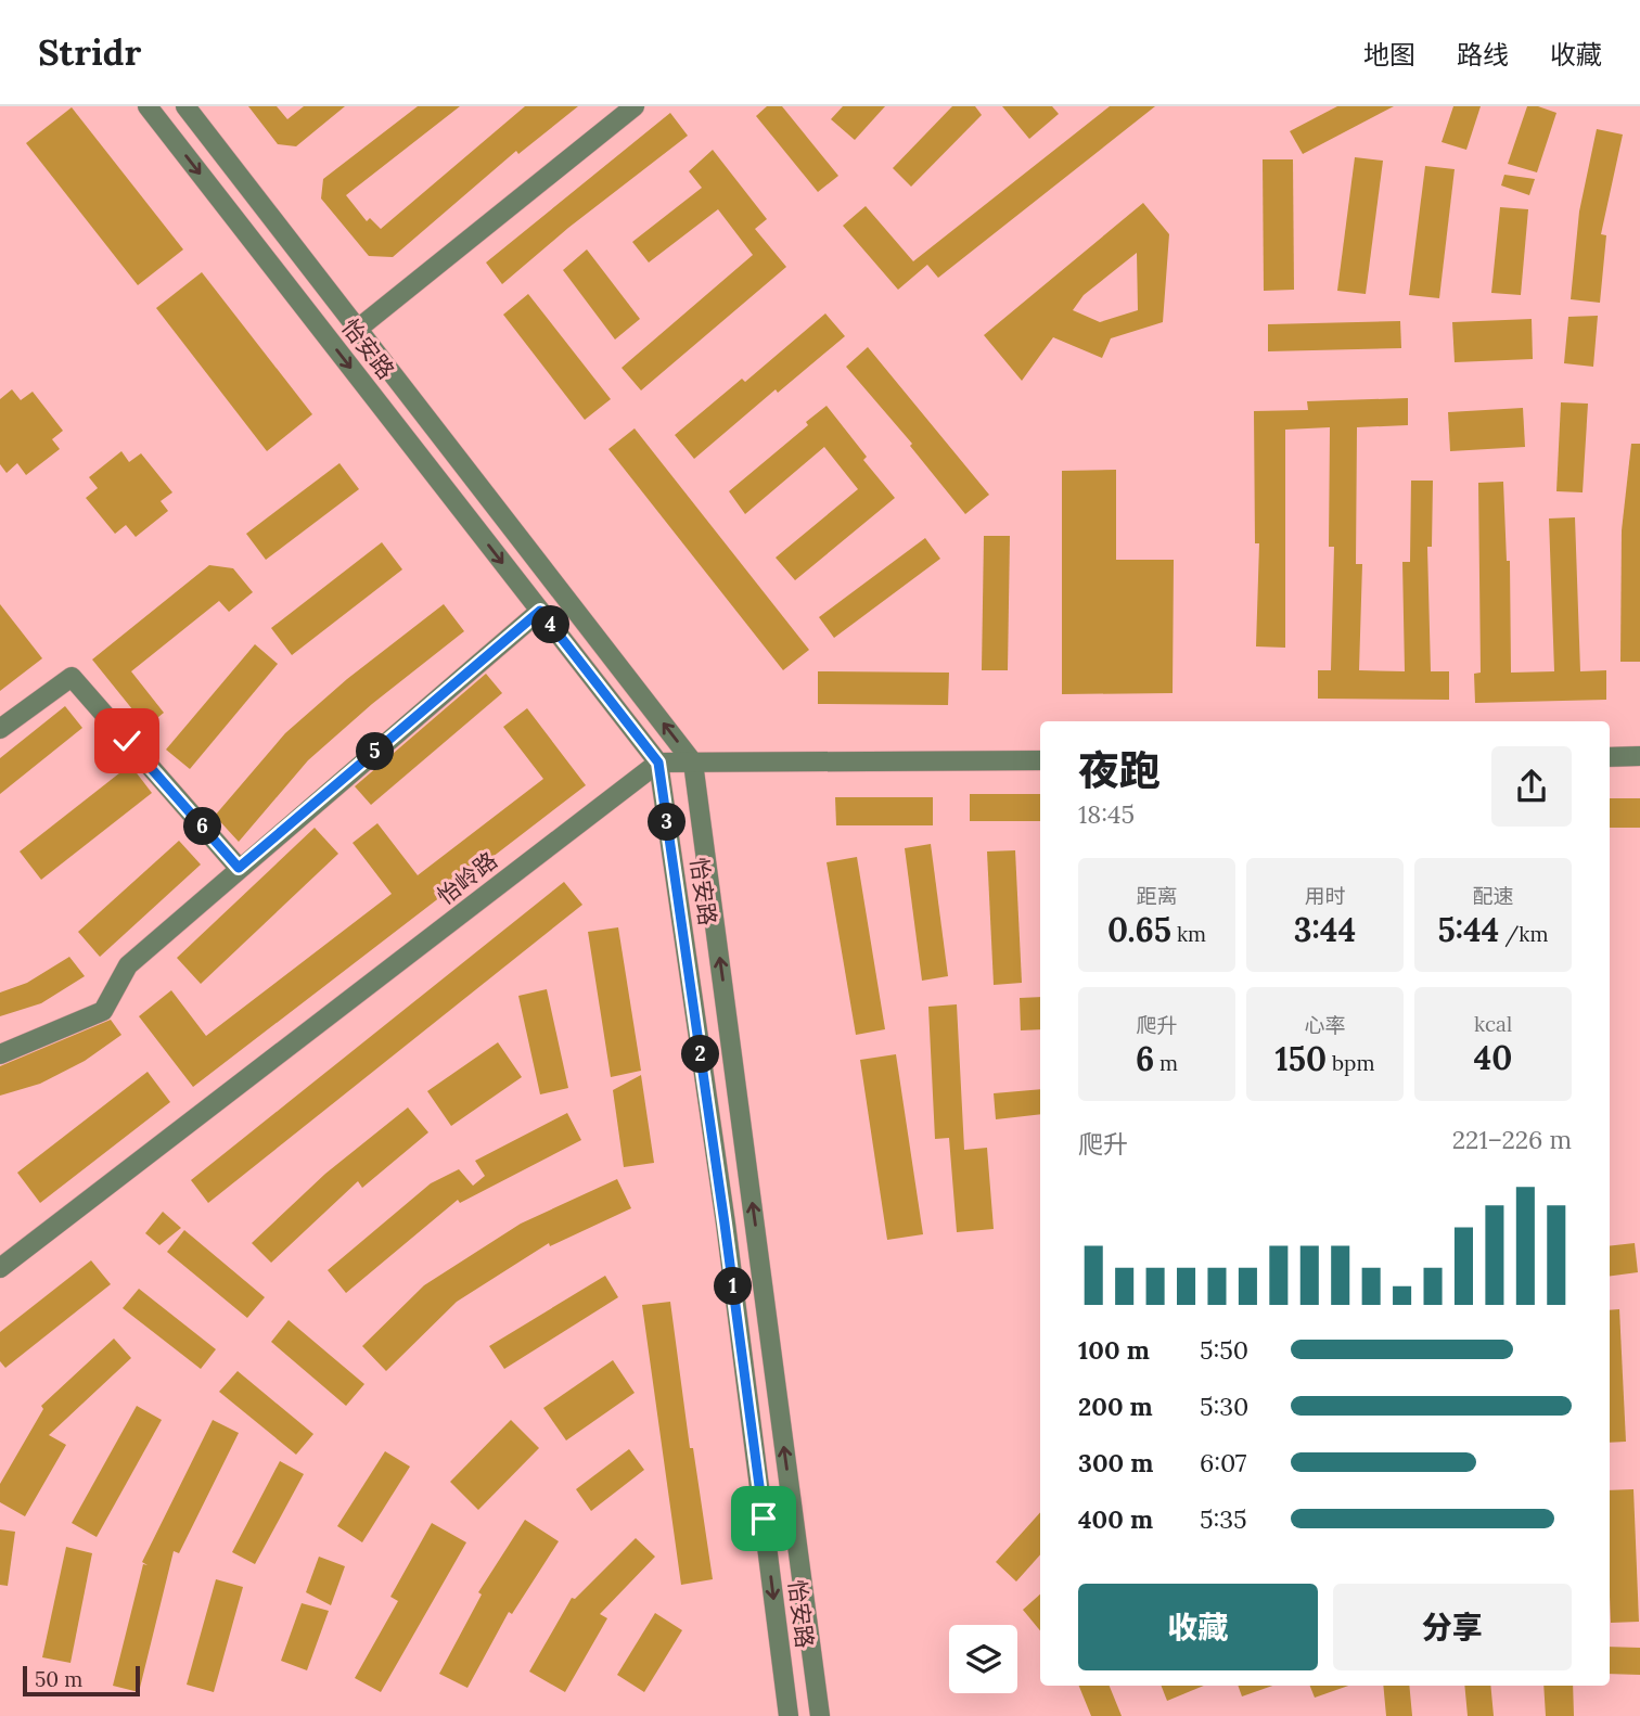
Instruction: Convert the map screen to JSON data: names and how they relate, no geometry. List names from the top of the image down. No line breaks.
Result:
{"streets":{"street":["怡安路","怡岭路"]},"crossings":[["怡安路","怡岭路"]],"scale_bar":"50 m","page":{"header":"Stridr","nav":["地图","路线","收藏"],"pins":["4","5","3","6","2","1"],"heading":["夜跑","18:45"],"stats":[["距离","0.65 km"],["用时","3:44"],["配速","5:44 /km"],["爬升","6 m"],["心率","150 bpm"],["kcal","40"]],"chart":["爬升","221–226 m"],"list":[{"name":"100 m","note":"5:50"},{"name":"200 m","note":"5:30"},{"name":"300 m","note":"6:07"},{"name":"400 m","note":"5:35"}],"buttons":["收藏","分享"],"scale":"50 m"}}
